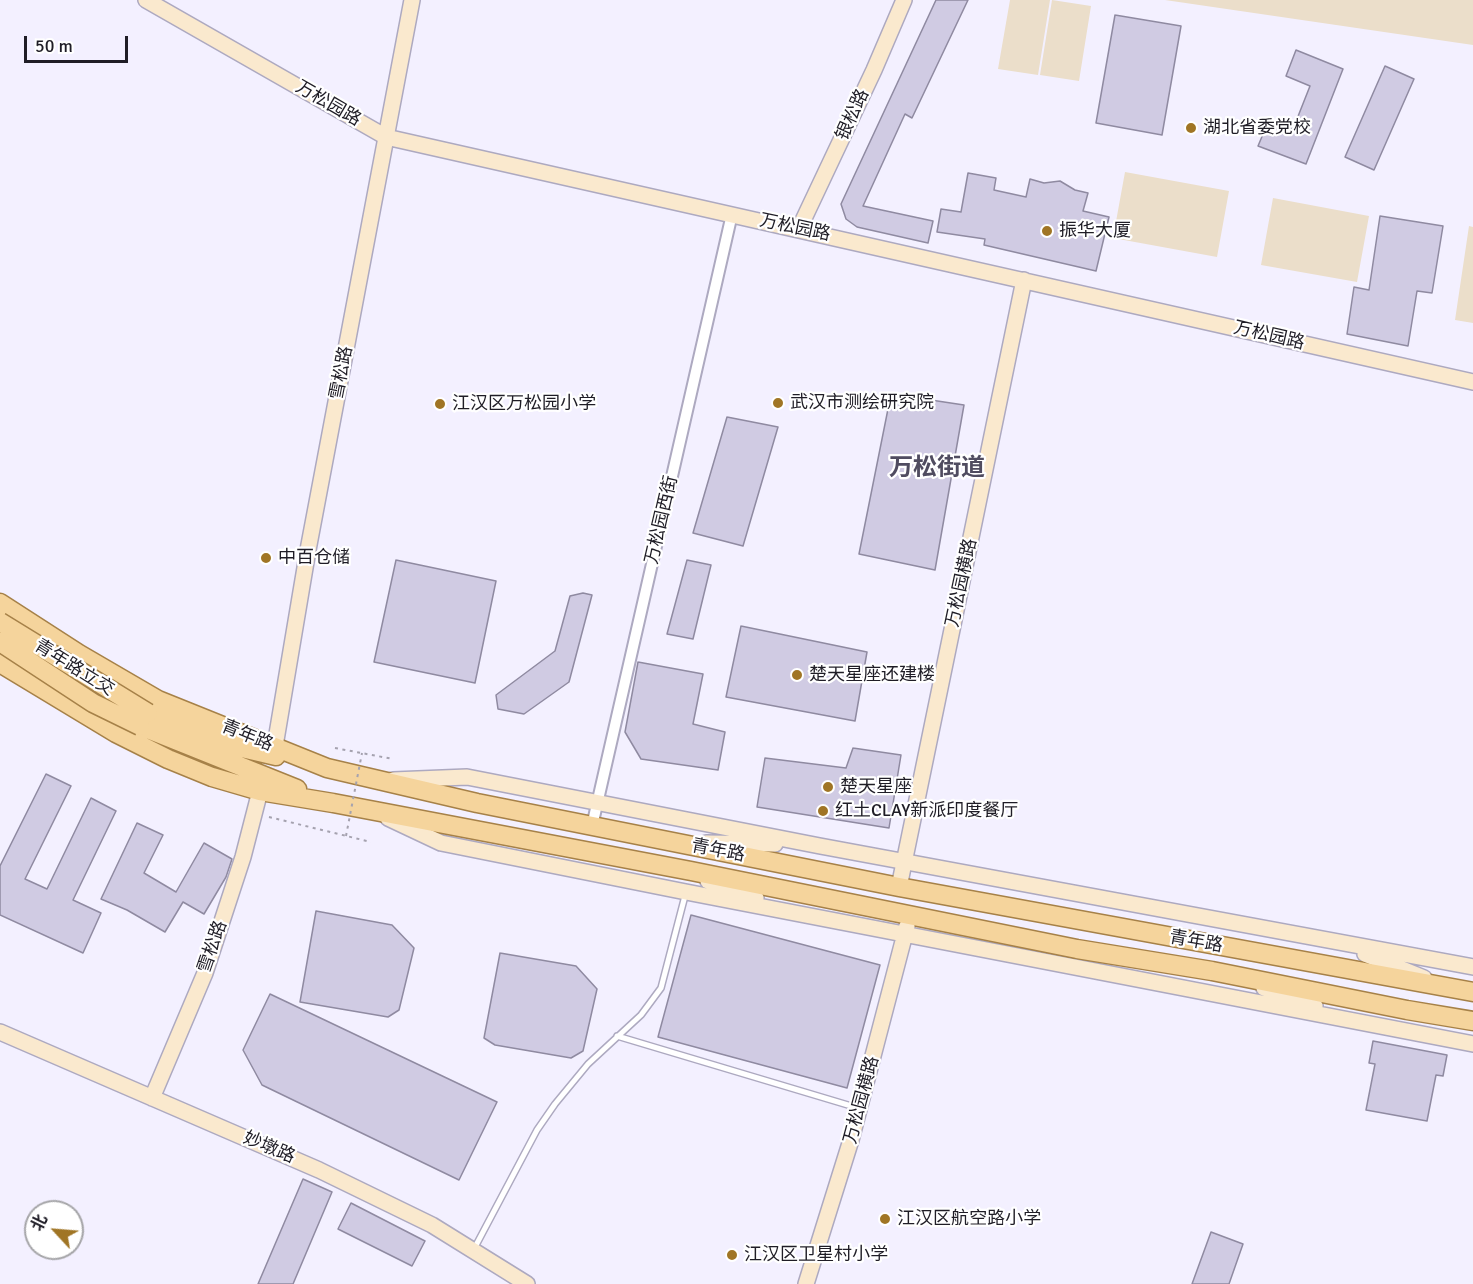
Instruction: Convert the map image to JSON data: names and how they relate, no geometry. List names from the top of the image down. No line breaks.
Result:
{"streets":{"main road":["青年路立交","青年路"],"street":["万松园路","银松路","雪松路","万松园西街","万松园横路","妙墩路"]},"crossings":[["万松园路","银松路"],["万松园路","雪松路"],["万松园路","万松园西街"],["万松园路","万松园横路"],["雪松路","青年路"],["雪松路","妙墩路"],["万松园西街","青年路"],["万松园横路","青年路"]],"districts":["万松街道"],"places":["湖北省委党校","振华大厦","武汉市测绘研究院","江汉区万松园小学","中百仓储","楚天星座还建楼","楚天星座","红土CLAY新派印度餐厅","江汉区航空路小学","江汉区卫星村小学"],"scale_bar":"50 m","north":"top left"}
